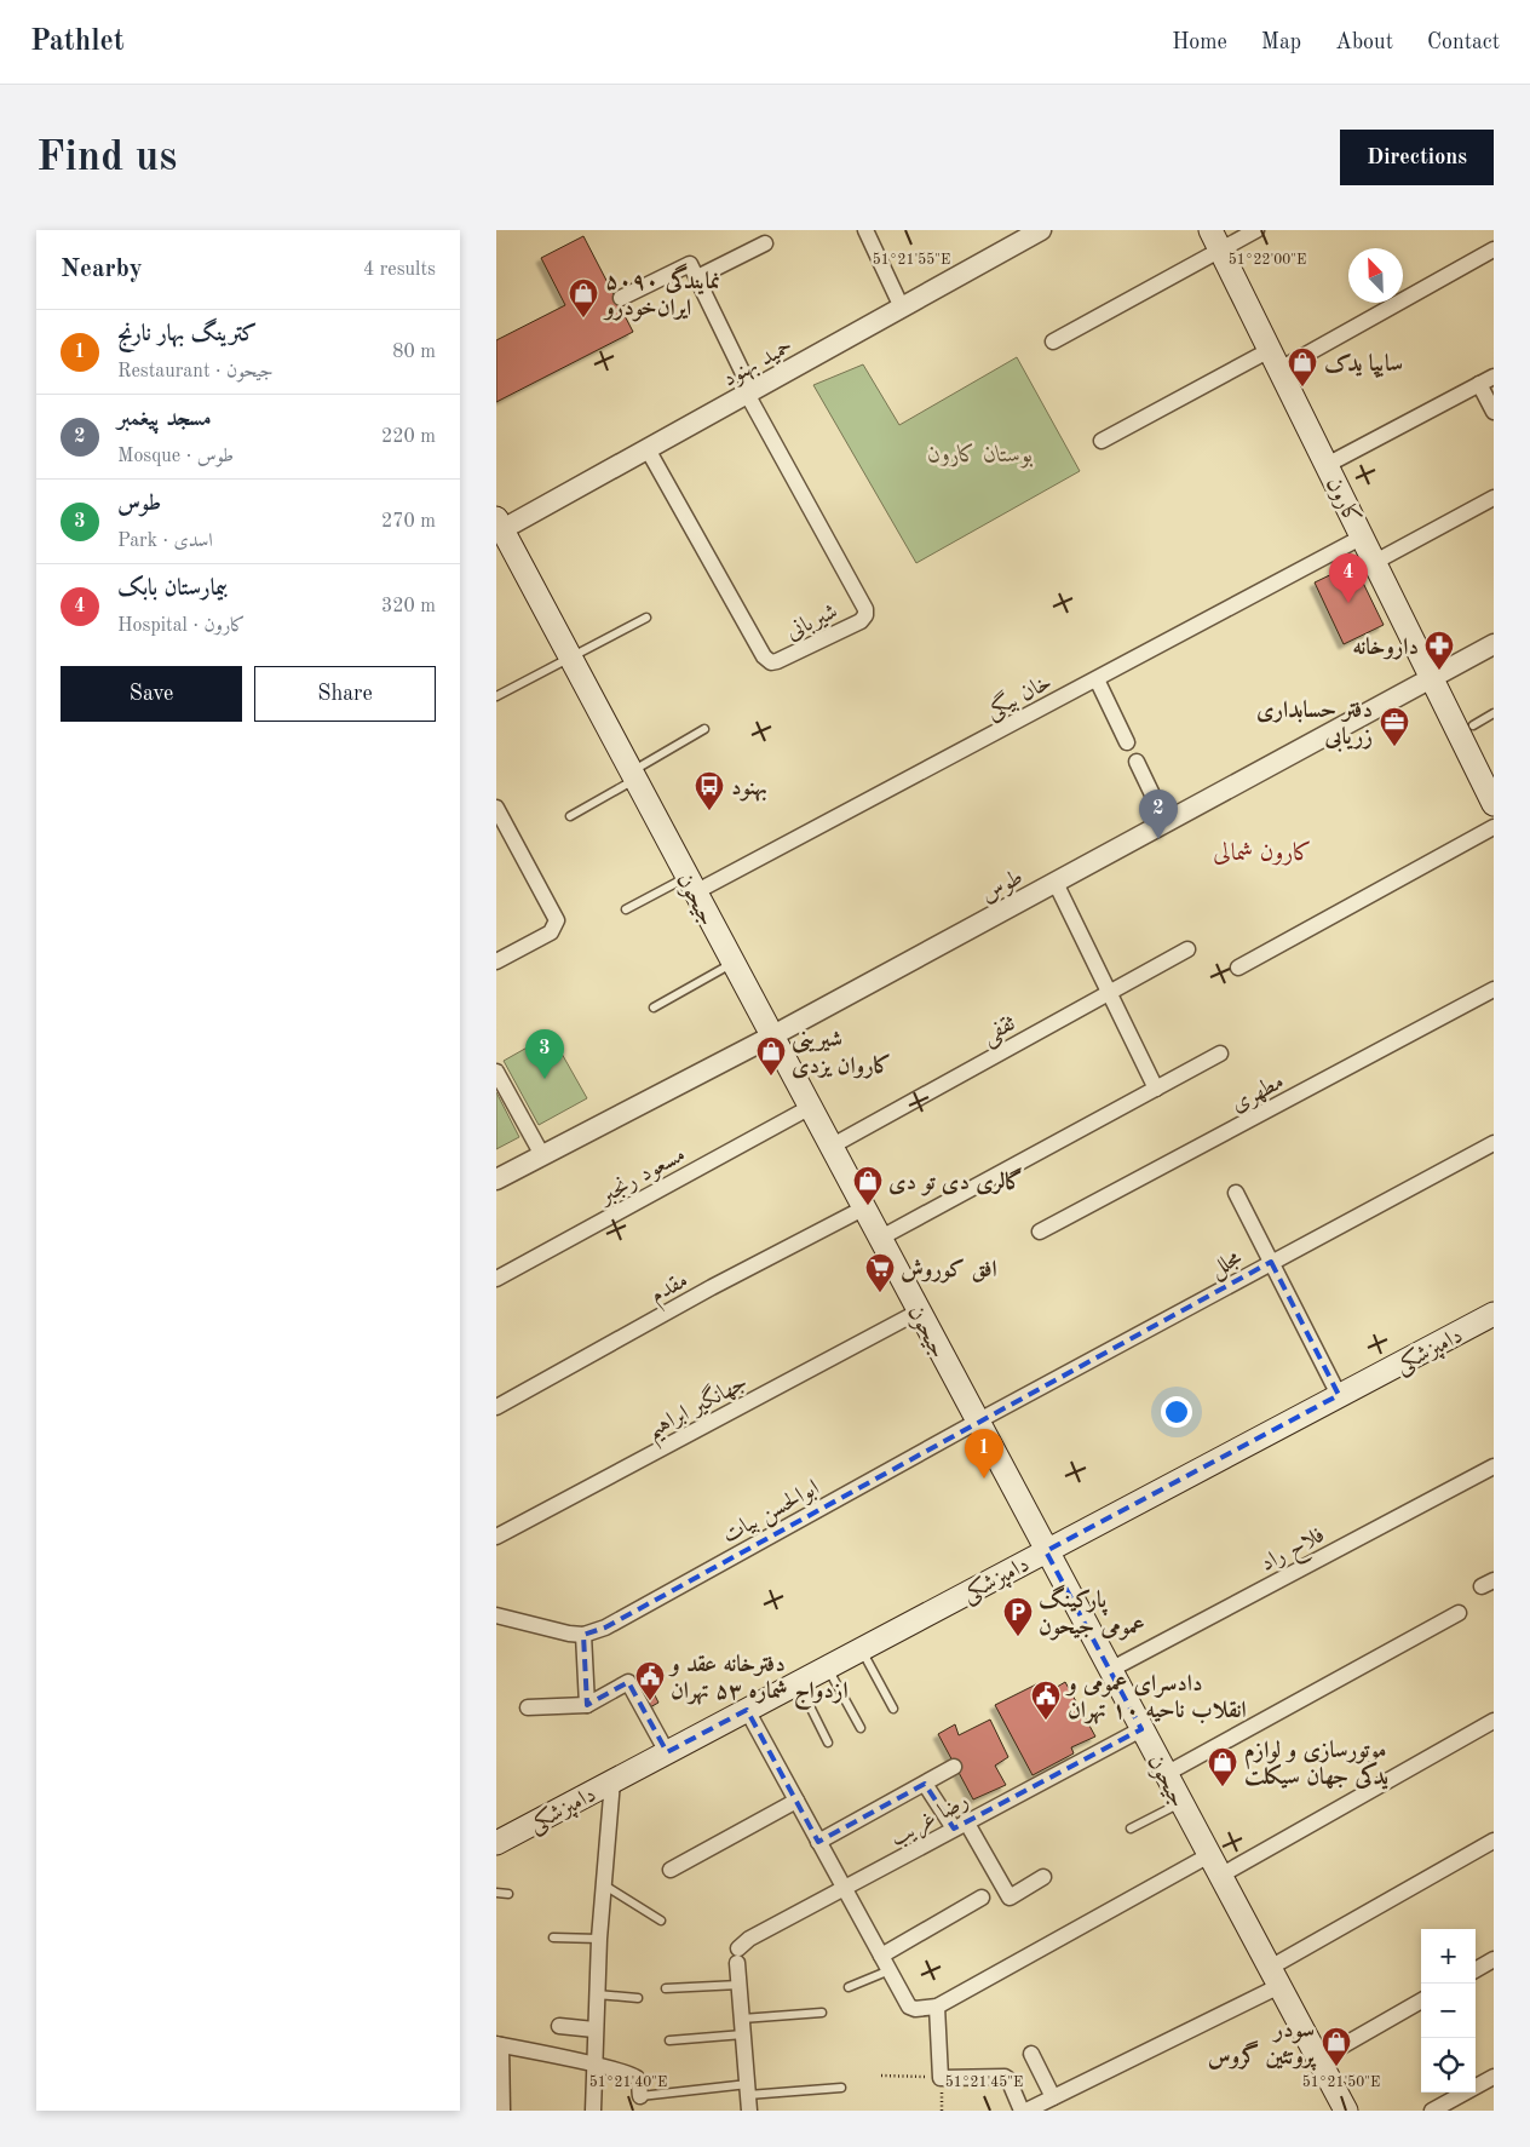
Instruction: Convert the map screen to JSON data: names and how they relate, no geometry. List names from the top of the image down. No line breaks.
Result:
{"streets":{"main road":["کارون","جیحون","دامپزشکی"],"street":["حمید بهنود","شیربانی","خان بیگی","طوس","ثقفی","مطهری","مسعود رنجبر","مجلل","مقدم","جهانگیر ابراهیم","ابوالحسن بیات","فلاح راد","رضا غریب"]},"crossings":[["حمید بهنود","شیربانی"],["حمید بهنود","جیحون"],["کارون","خان بیگی"],["کارون","طوس"],["خان بیگی","جیحون"],["طوس","جیحون"],["جیحون","ثقفی"],["جیحون","مسعود رنجبر"],["جیحون","مجلل"],["جیحون","مقدم"],["جیحون","دامپزشکی"],["جیحون","جهانگیر ابراهیم"],["جیحون","ابوالحسن بیات"],["جیحون","فلاح راد"],["جیحون","رضا غریب"],["مجلل","ابوالحسن بیات"]],"districts":["کارون شمالی"],"parks":["بوستان کارون"],"places":{"shop":["نمایندگی ۵۰۹۰ ایران‌خودرو","سایپا یدک","شیرینی کاروان یزدی","گالری دی تو دی","موتورسازی و لوازم یدکی جهان سیکلت","سودر پروتئین گروس"],"pharmacy":["داروخانه"],"office":["دفتر حسابداری زریابی"],"bus stop":["بهنود"],"supermarket":["افق کوروش"],"parking":["پارکینگ عمومی جیحون"],"public building":["دفترخانه عقد و ازدواج شماره ۵۳ تهران","دادسرای عمومی و انقلاب ناحیه ۱۰ تهران"]},"north":"top left","page":{"header":"Pathlet","nav":["Home","Map","About","Contact"],"buttons":["Directions",["Save","Share"]],"title":"Find us","heading":["Nearby","4 results"],"list":[{"mark":"1","name":"کترینگ بهار نارنج","note":"Restaurant · جیحون","value":"80 m"},{"mark":"2","name":"مسجد پیغمبر","note":"Mosque · طوس","value":"220 m"},{"mark":"3","name":"طوس","note":"Park · اسدی","value":"270 m"},{"mark":"4","name":"بیمارستان بابک","note":"Hospital · کارون","value":"320 m"}],"pins":["4","2","3","1"],"map_buttons":["+","−"]},"coordinates":["51°21'55\"E","51°22'00\"E","51°21'40\"E","51°21'45\"E","51°21'50\"E"]}
